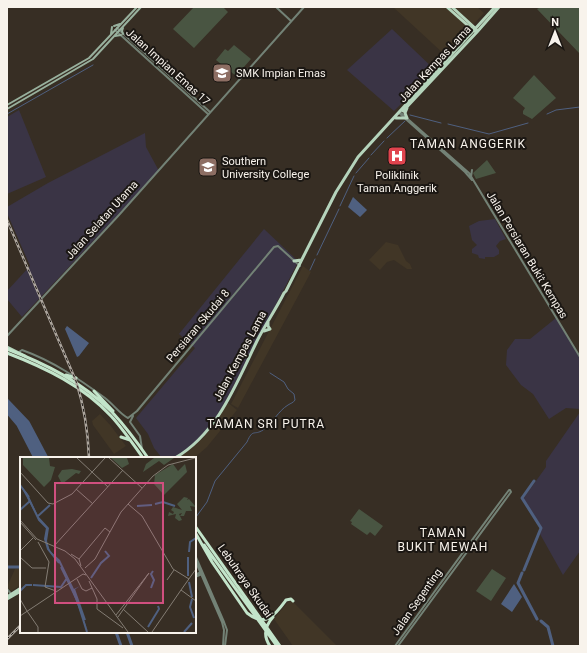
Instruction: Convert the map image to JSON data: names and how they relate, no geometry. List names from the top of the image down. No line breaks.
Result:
{"streets":{"highway":["Lebuhraya Skudai"],"main road":["Jalan Kempas Lama"],"street":["Jalan Impian Emas 17","Jalan Selatan Utama","Jalan Persiaran Bukit Kempas","Persiaran Skudai 8","Jalan Segenting"]},"crossings":[["Jalan Kempas Lama","Jalan Persiaran Bukit Kempas"],["Jalan Impian Emas 17","Jalan Selatan Utama"]],"districts":["TAMAN ANGGERIK","TAMAN SRI PUTRA","TAMAN BUKIT MEWAH"],"places":{"school or university":["SMK Impian Emas","Southern University College"],"hospital":["Poliklinik Taman Anggerik"]},"north":"top"}
